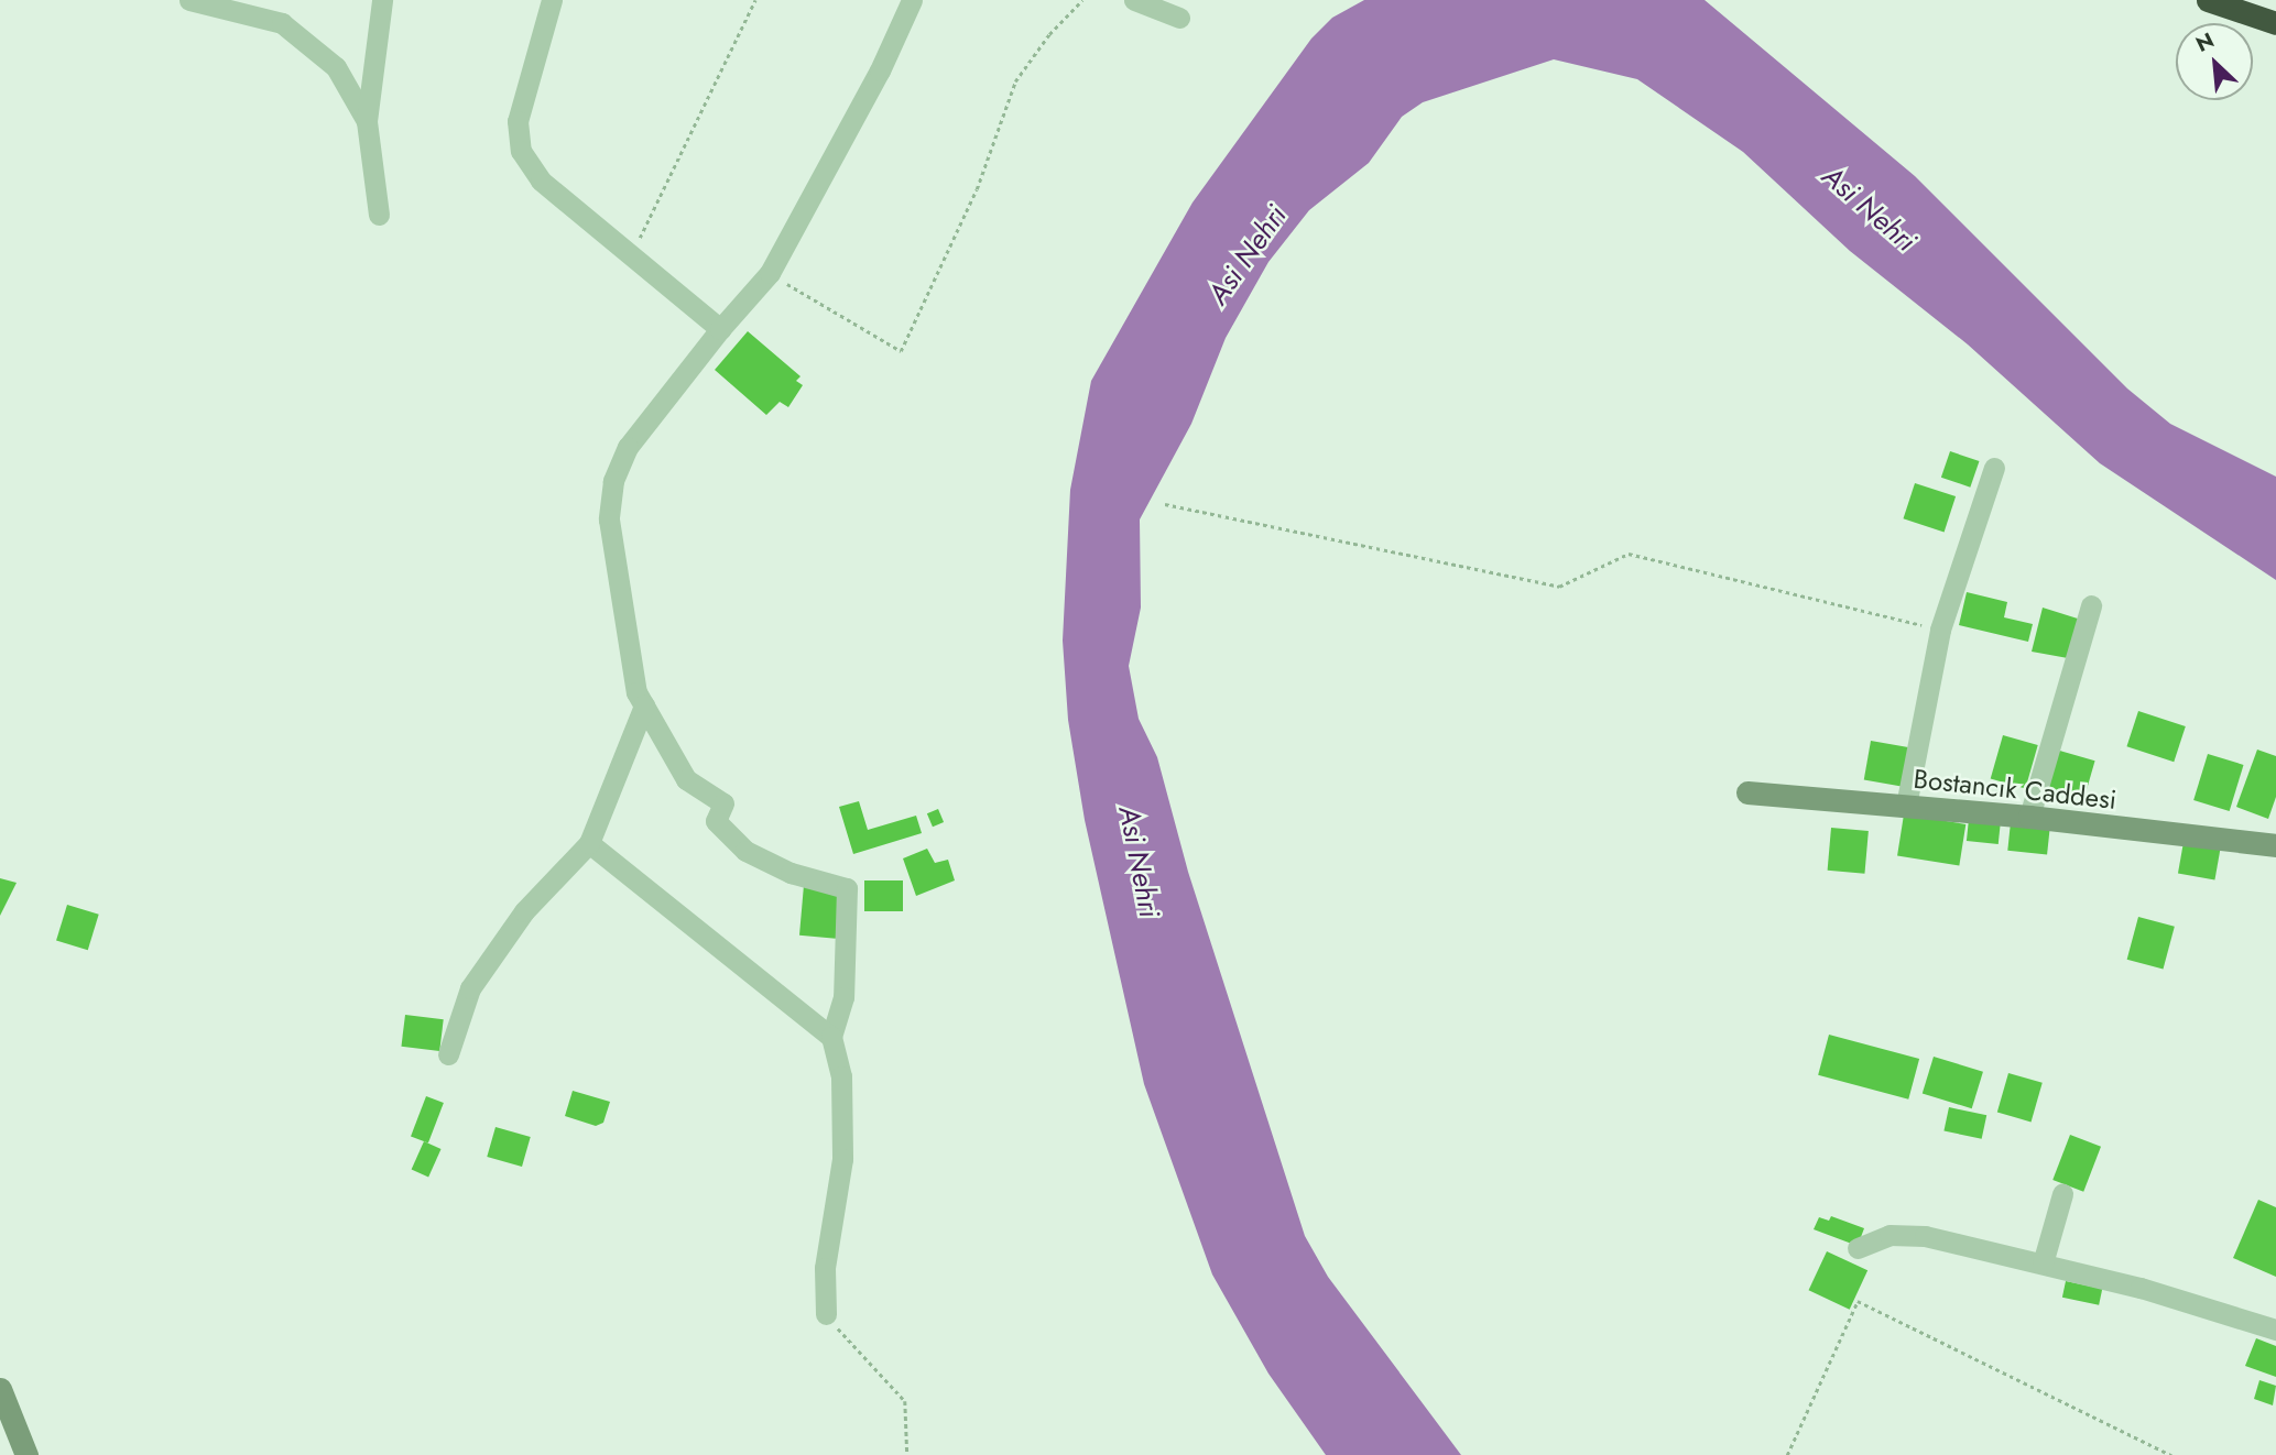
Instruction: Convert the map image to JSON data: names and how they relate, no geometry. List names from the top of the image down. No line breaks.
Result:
{"streets":{"street":["Bostancık Caddesi"]},"water":["Asi Nehri"],"north":"top left"}
